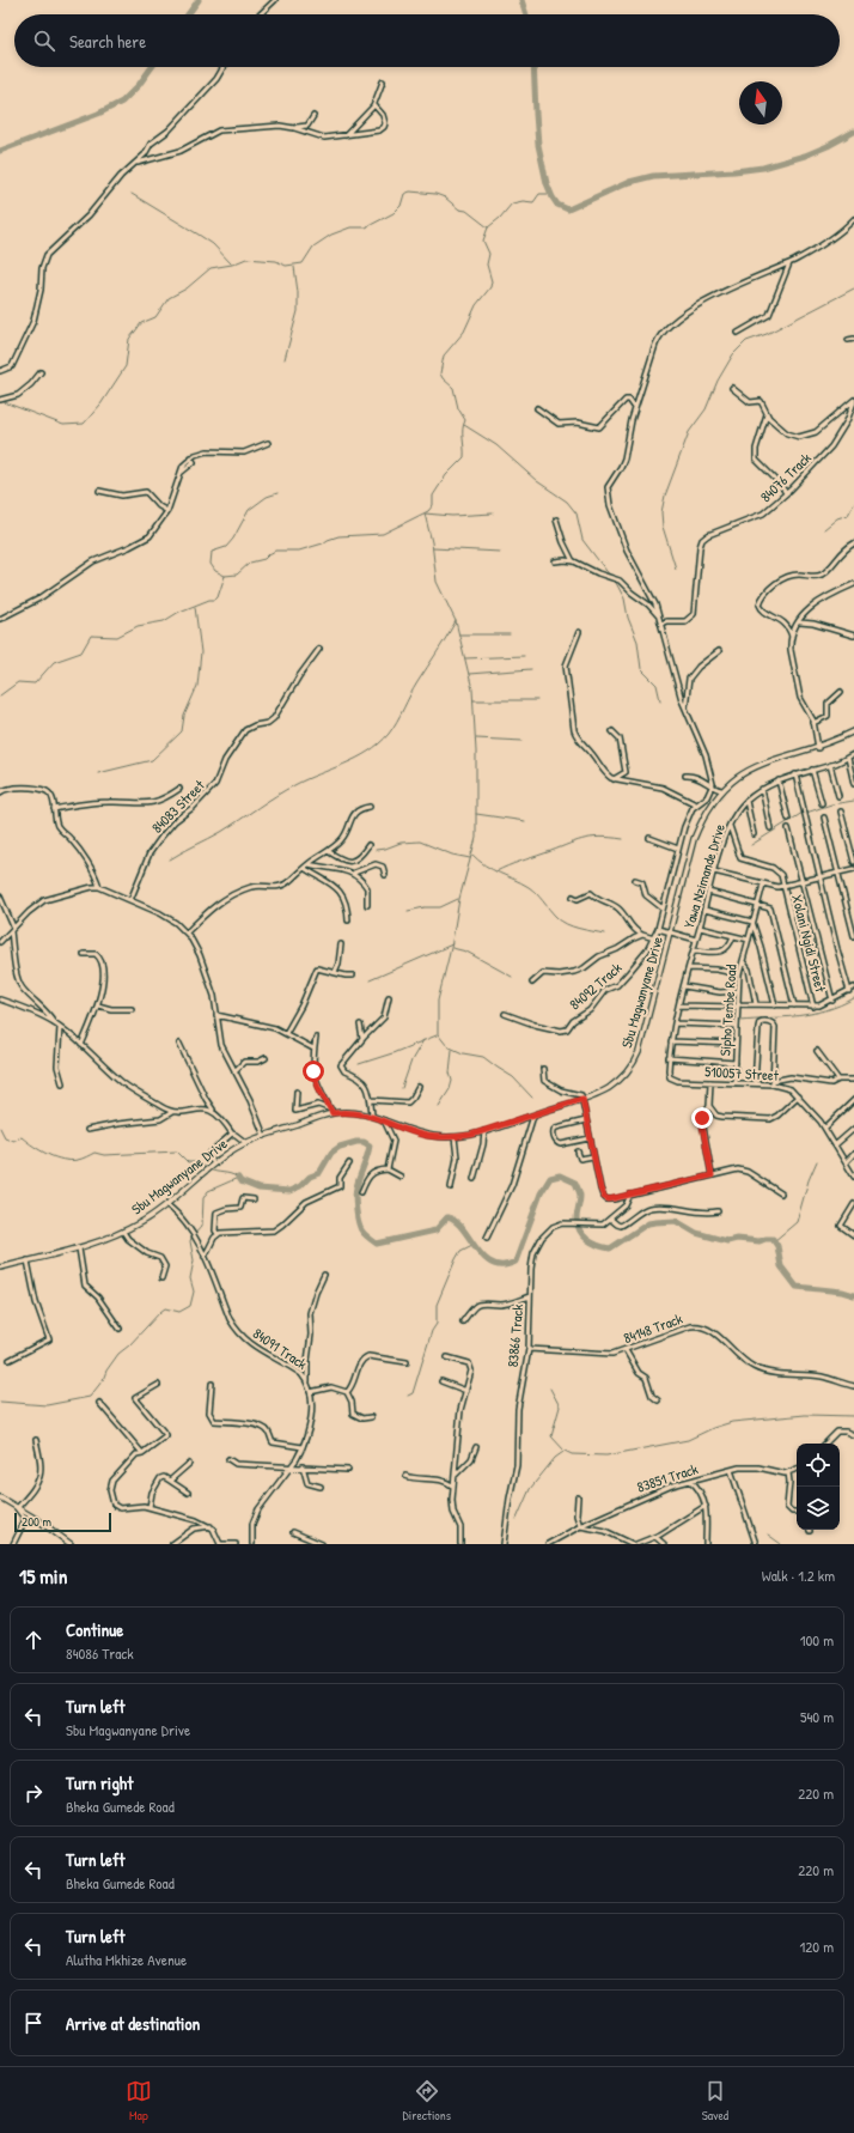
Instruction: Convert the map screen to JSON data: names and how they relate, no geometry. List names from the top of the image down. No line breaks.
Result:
{"streets":{"main road":["Sbu Magwanyane Drive"],"street":["84076 Track","84083 Street","Yawa Nzimande Drive","Xolani Ngidi Street","84092 Track","Sipho Tembe Road","510057 Street","84148 Track","83866 Track","84091 Track","83851 Track"]},"crossings":[["Yawa Nzimande Drive","Xolani Ngidi Street"],["Yawa Nzimande Drive","510057 Street"],["Sbu Magwanyane Drive","84091 Track"],["Sipho Tembe Road","510057 Street"],["84148 Track","83866 Track"]],"scale_bar":"200 m","north":"top","page":{"search":"Search here","scale":"200 m","heading":["15 min","Walk · 1.2 km"],"list":[["Continue","84086 Track","100 m"],["Turn left","Sbu Magwanyane Drive","540 m"],["Turn right","Bheka Gumede Road","220 m"],["Turn left","Bheka Gumede Road","220 m"],["Turn left","Alutha Mkhize Avenue","120 m"],"Arrive at destination"],"nav":["Map","Directions","Saved"]}}
